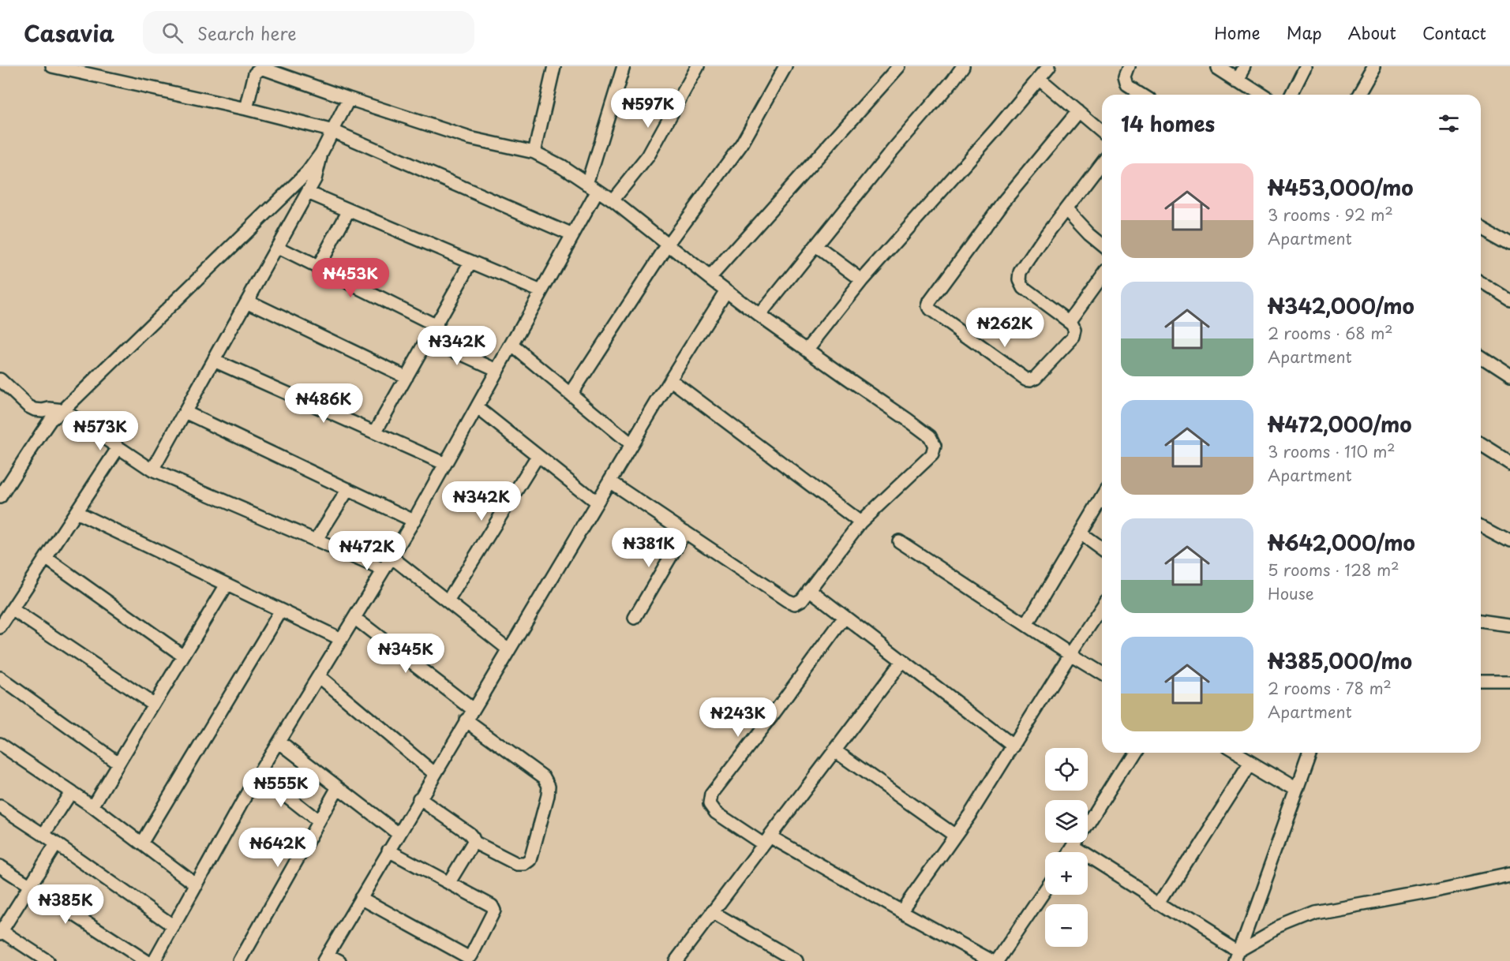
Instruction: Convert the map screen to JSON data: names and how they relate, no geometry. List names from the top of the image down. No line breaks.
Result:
{"page":{"header":"Casavia","search":"Search here","nav":["Home","Map","About","Contact"],"price":["₦597K","₦453K","₦262K","₦342K","₦486K","₦573K","₦342K","₦381K","₦472K","₦345K","₦243K","₦555K","₦642K","₦385K"],"heading":"14 homes","list":[{"name":"₦453,000/mo","note":"3 rooms · 92 m² · Apartment"},{"name":"₦342,000/mo","note":"2 rooms · 68 m² · Apartment"},{"name":"₦472,000/mo","note":"3 rooms · 110 m² · Apartment"},{"name":"₦642,000/mo","note":"5 rooms · 128 m² · House"},{"name":"₦385,000/mo","note":"2 rooms · 78 m² · Apartment"}],"map_buttons":["+","−"]}}
